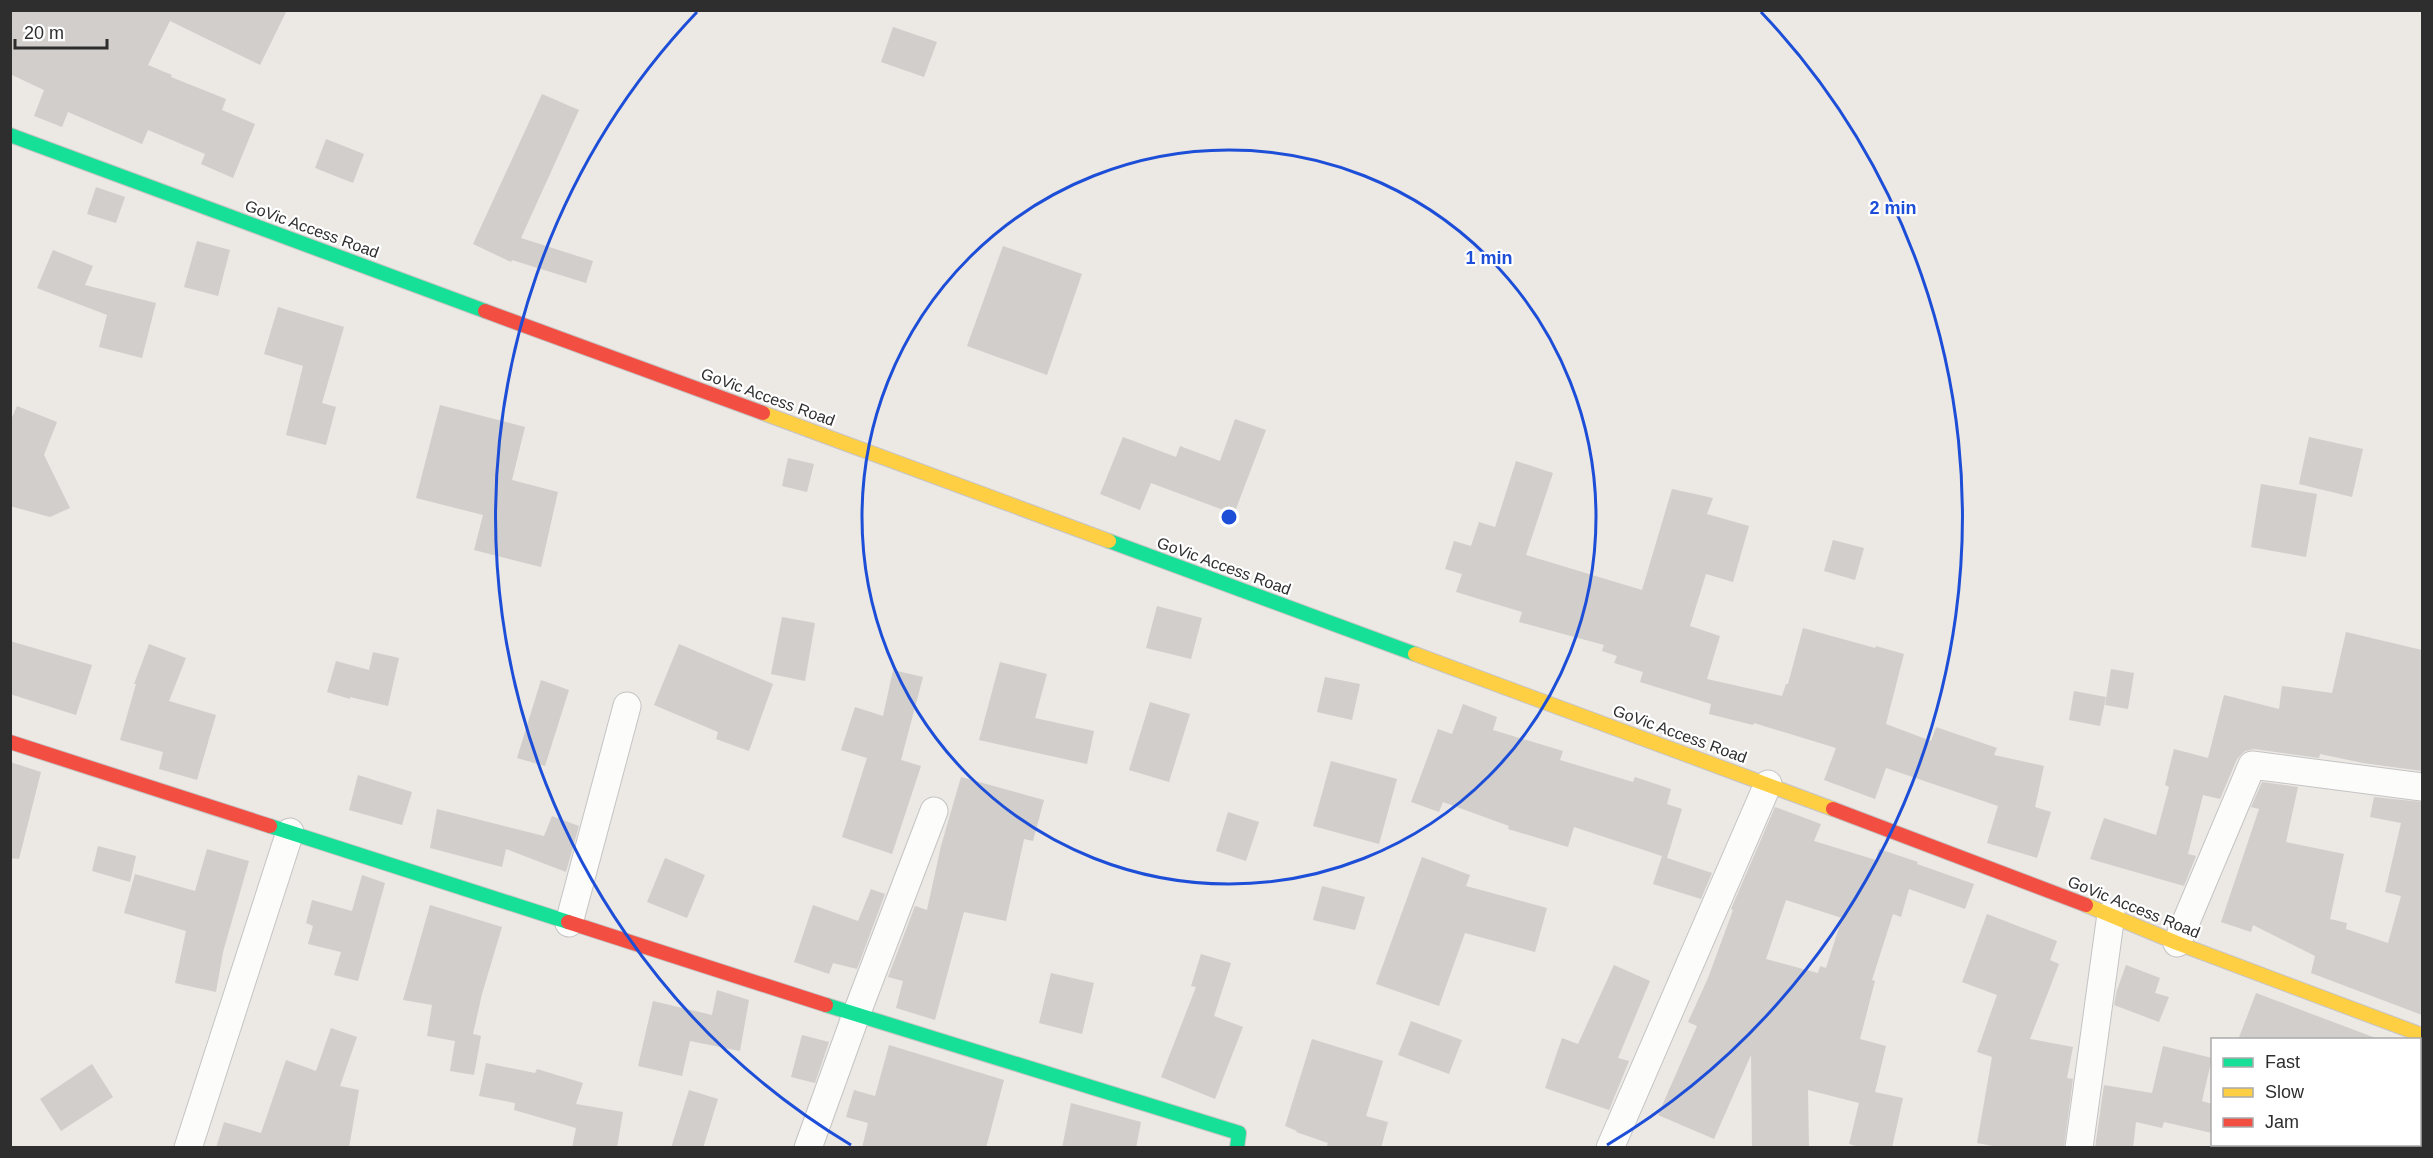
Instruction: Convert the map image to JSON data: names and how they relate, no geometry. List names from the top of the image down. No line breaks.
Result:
{"streets":{"main road":["GoVic Access Road"]},"legend":["Fast","Slow","Jam"],"scale_bar":"20 m","rings":["2 min","1 min"]}
